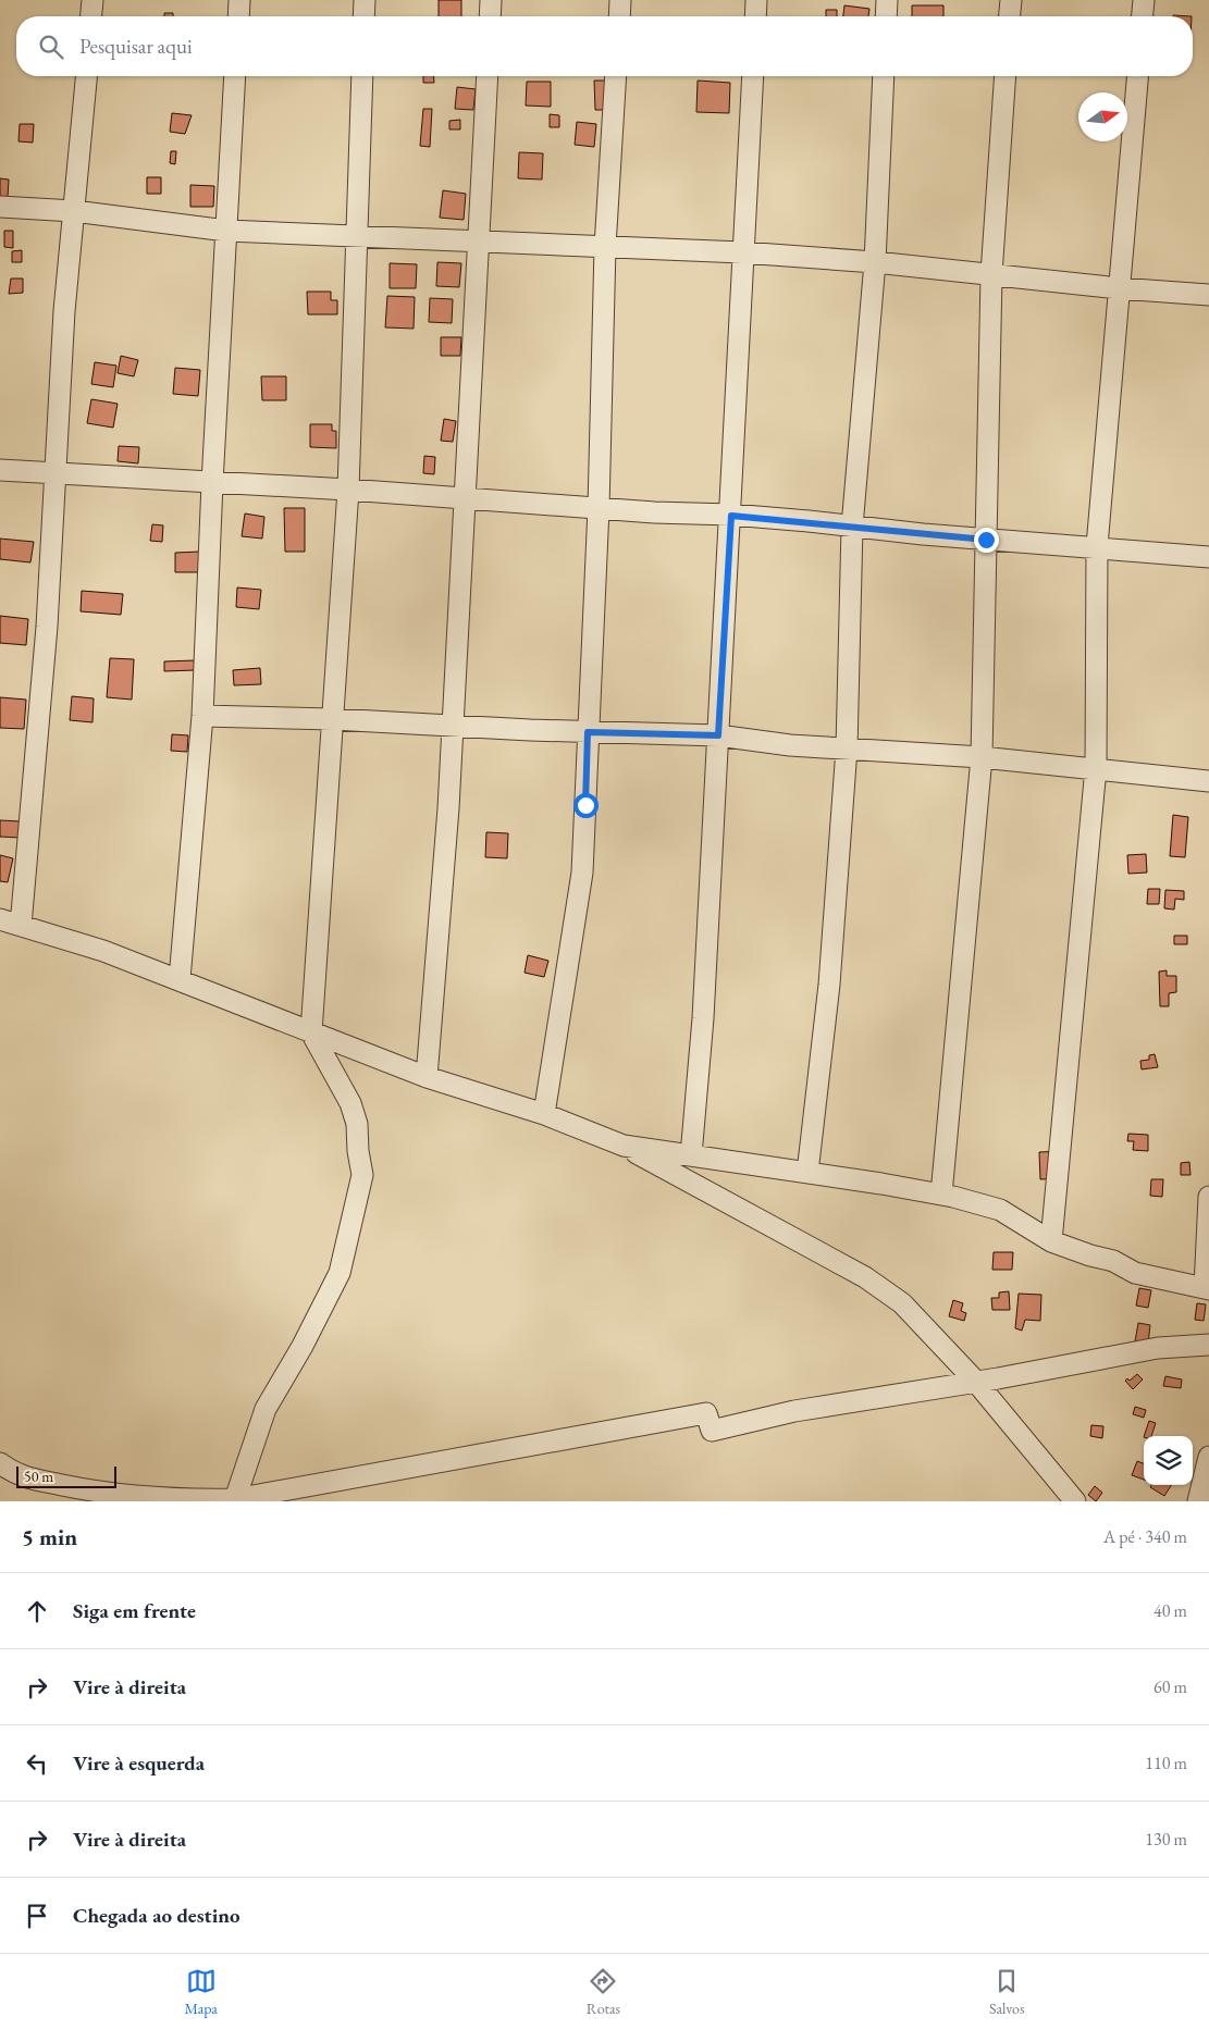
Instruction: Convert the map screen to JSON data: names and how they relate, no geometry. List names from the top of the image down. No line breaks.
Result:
{"scale_bar":"50 m","north":"right","page":{"search":"Pesquisar aqui","scale":"50 m","heading":["5 min","A pé · 340 m"],"list":[["Siga em frente","40 m"],["Vire à direita","60 m"],["Vire à esquerda","110 m"],["Vire à direita","130 m"],"Chegada ao destino"],"nav":["Mapa","Rotas","Salvos"]}}
